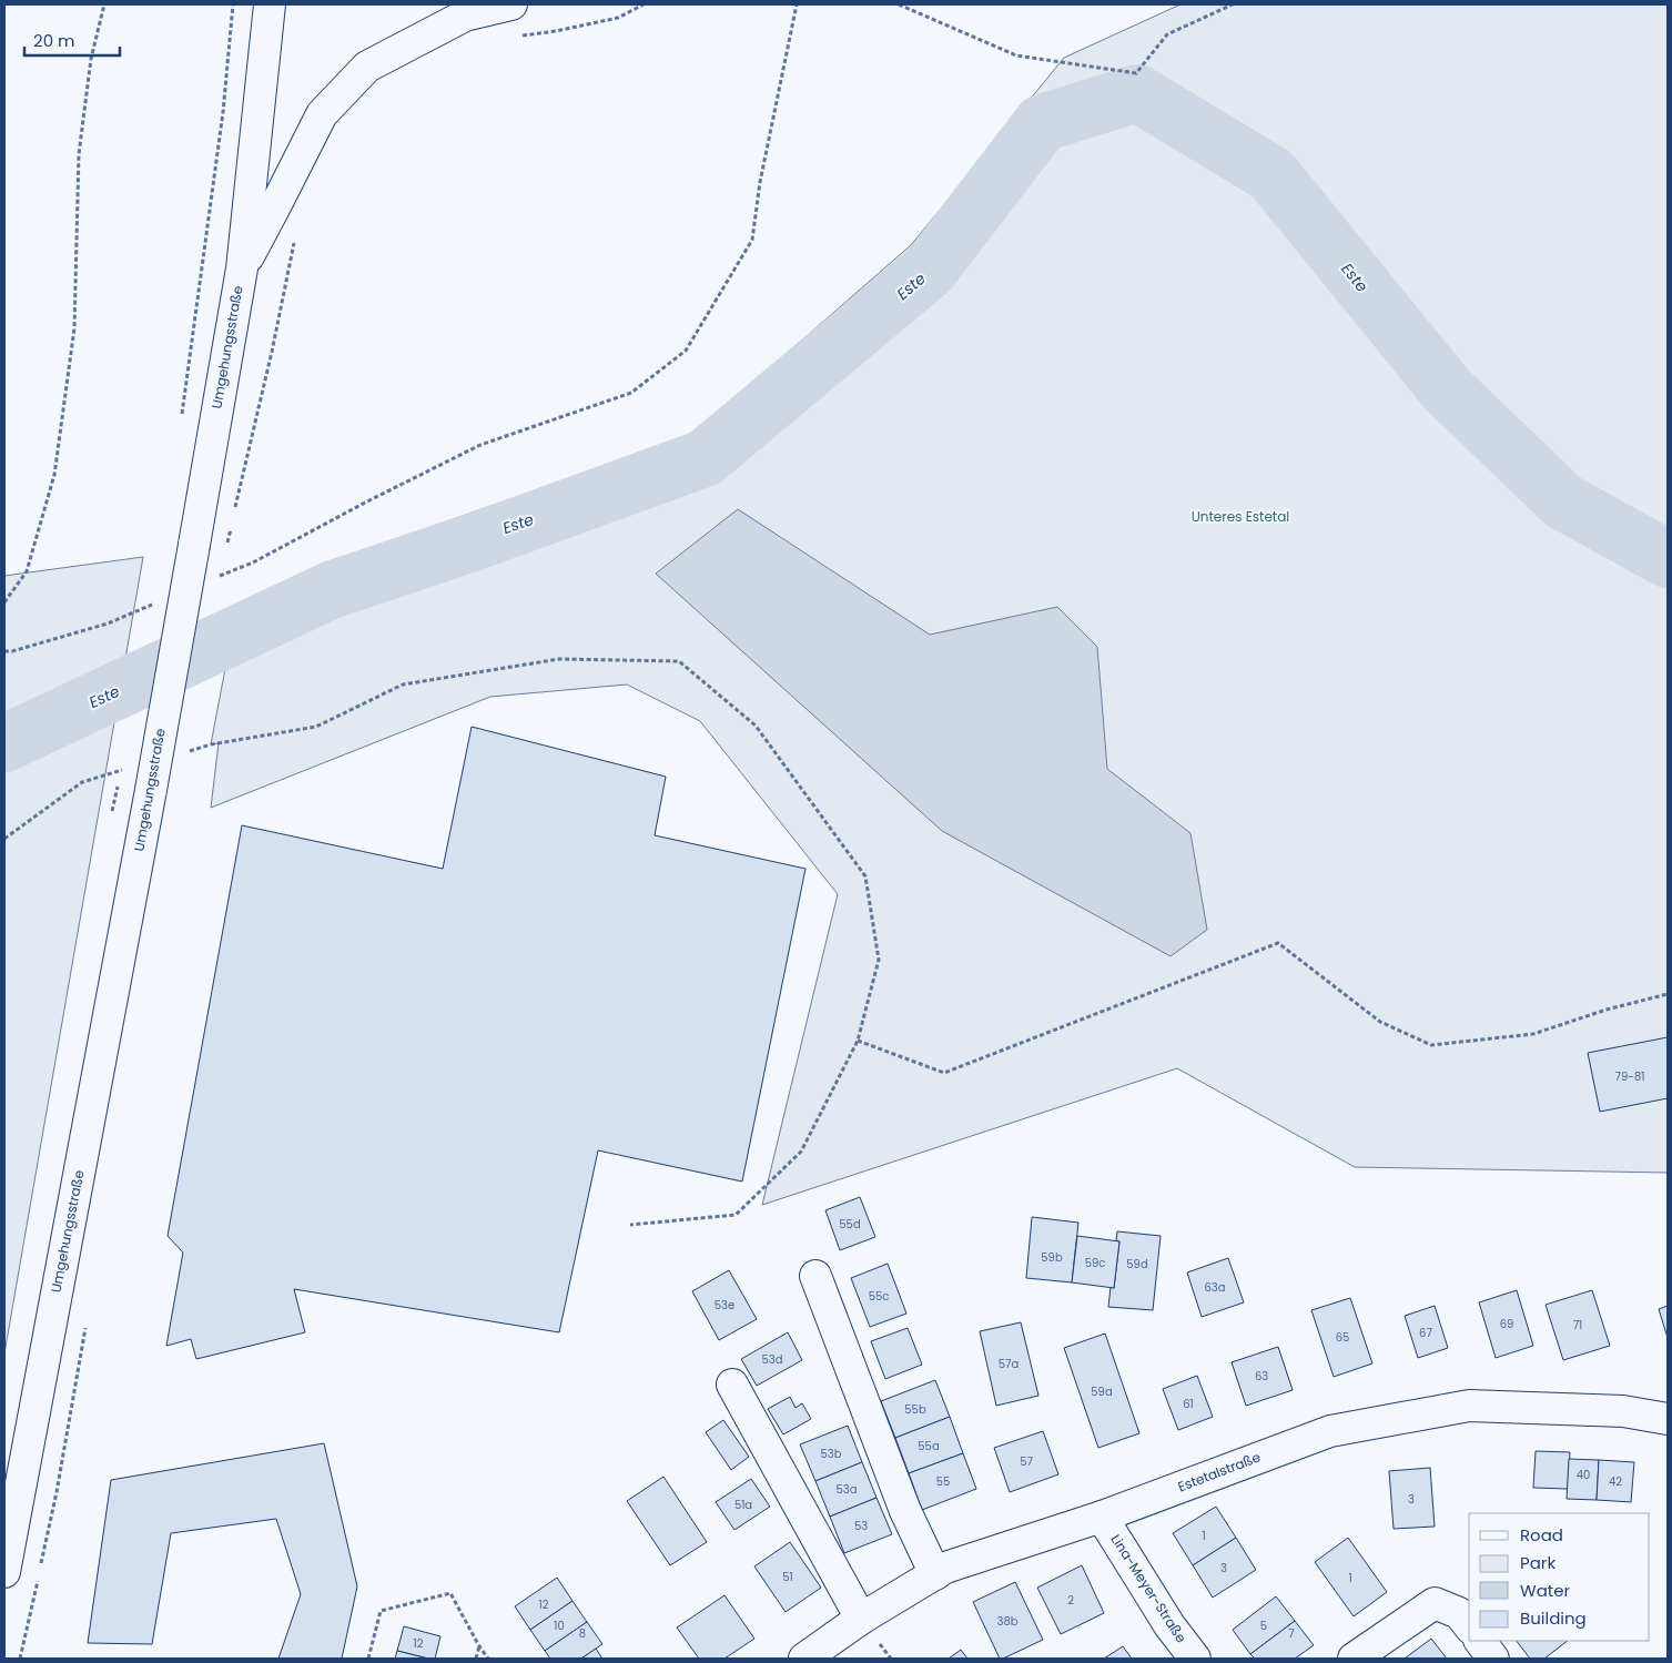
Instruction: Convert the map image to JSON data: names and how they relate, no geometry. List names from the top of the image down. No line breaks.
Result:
{"streets":{"main road":["Umgehungsstraße","Estetalstraße","Lina-Meyer-Straße"]},"crossings":[["Estetalstraße","Lina-Meyer-Straße"]],"water":["Este"],"parks":["Unteres Estetal"],"house_numbers":["79-81","55d","59b","59c","59d","63a","55c","53e","69","71","67","65","53d","57a","63","59a","61","55b","55a","53b","57","40","55","42","53a","3","51a","53","1","3","51","1","2","12","38b","10","5","8","7","12"],"legend":["Road","Park","Water","Building"],"scale_bar":"20 m"}
